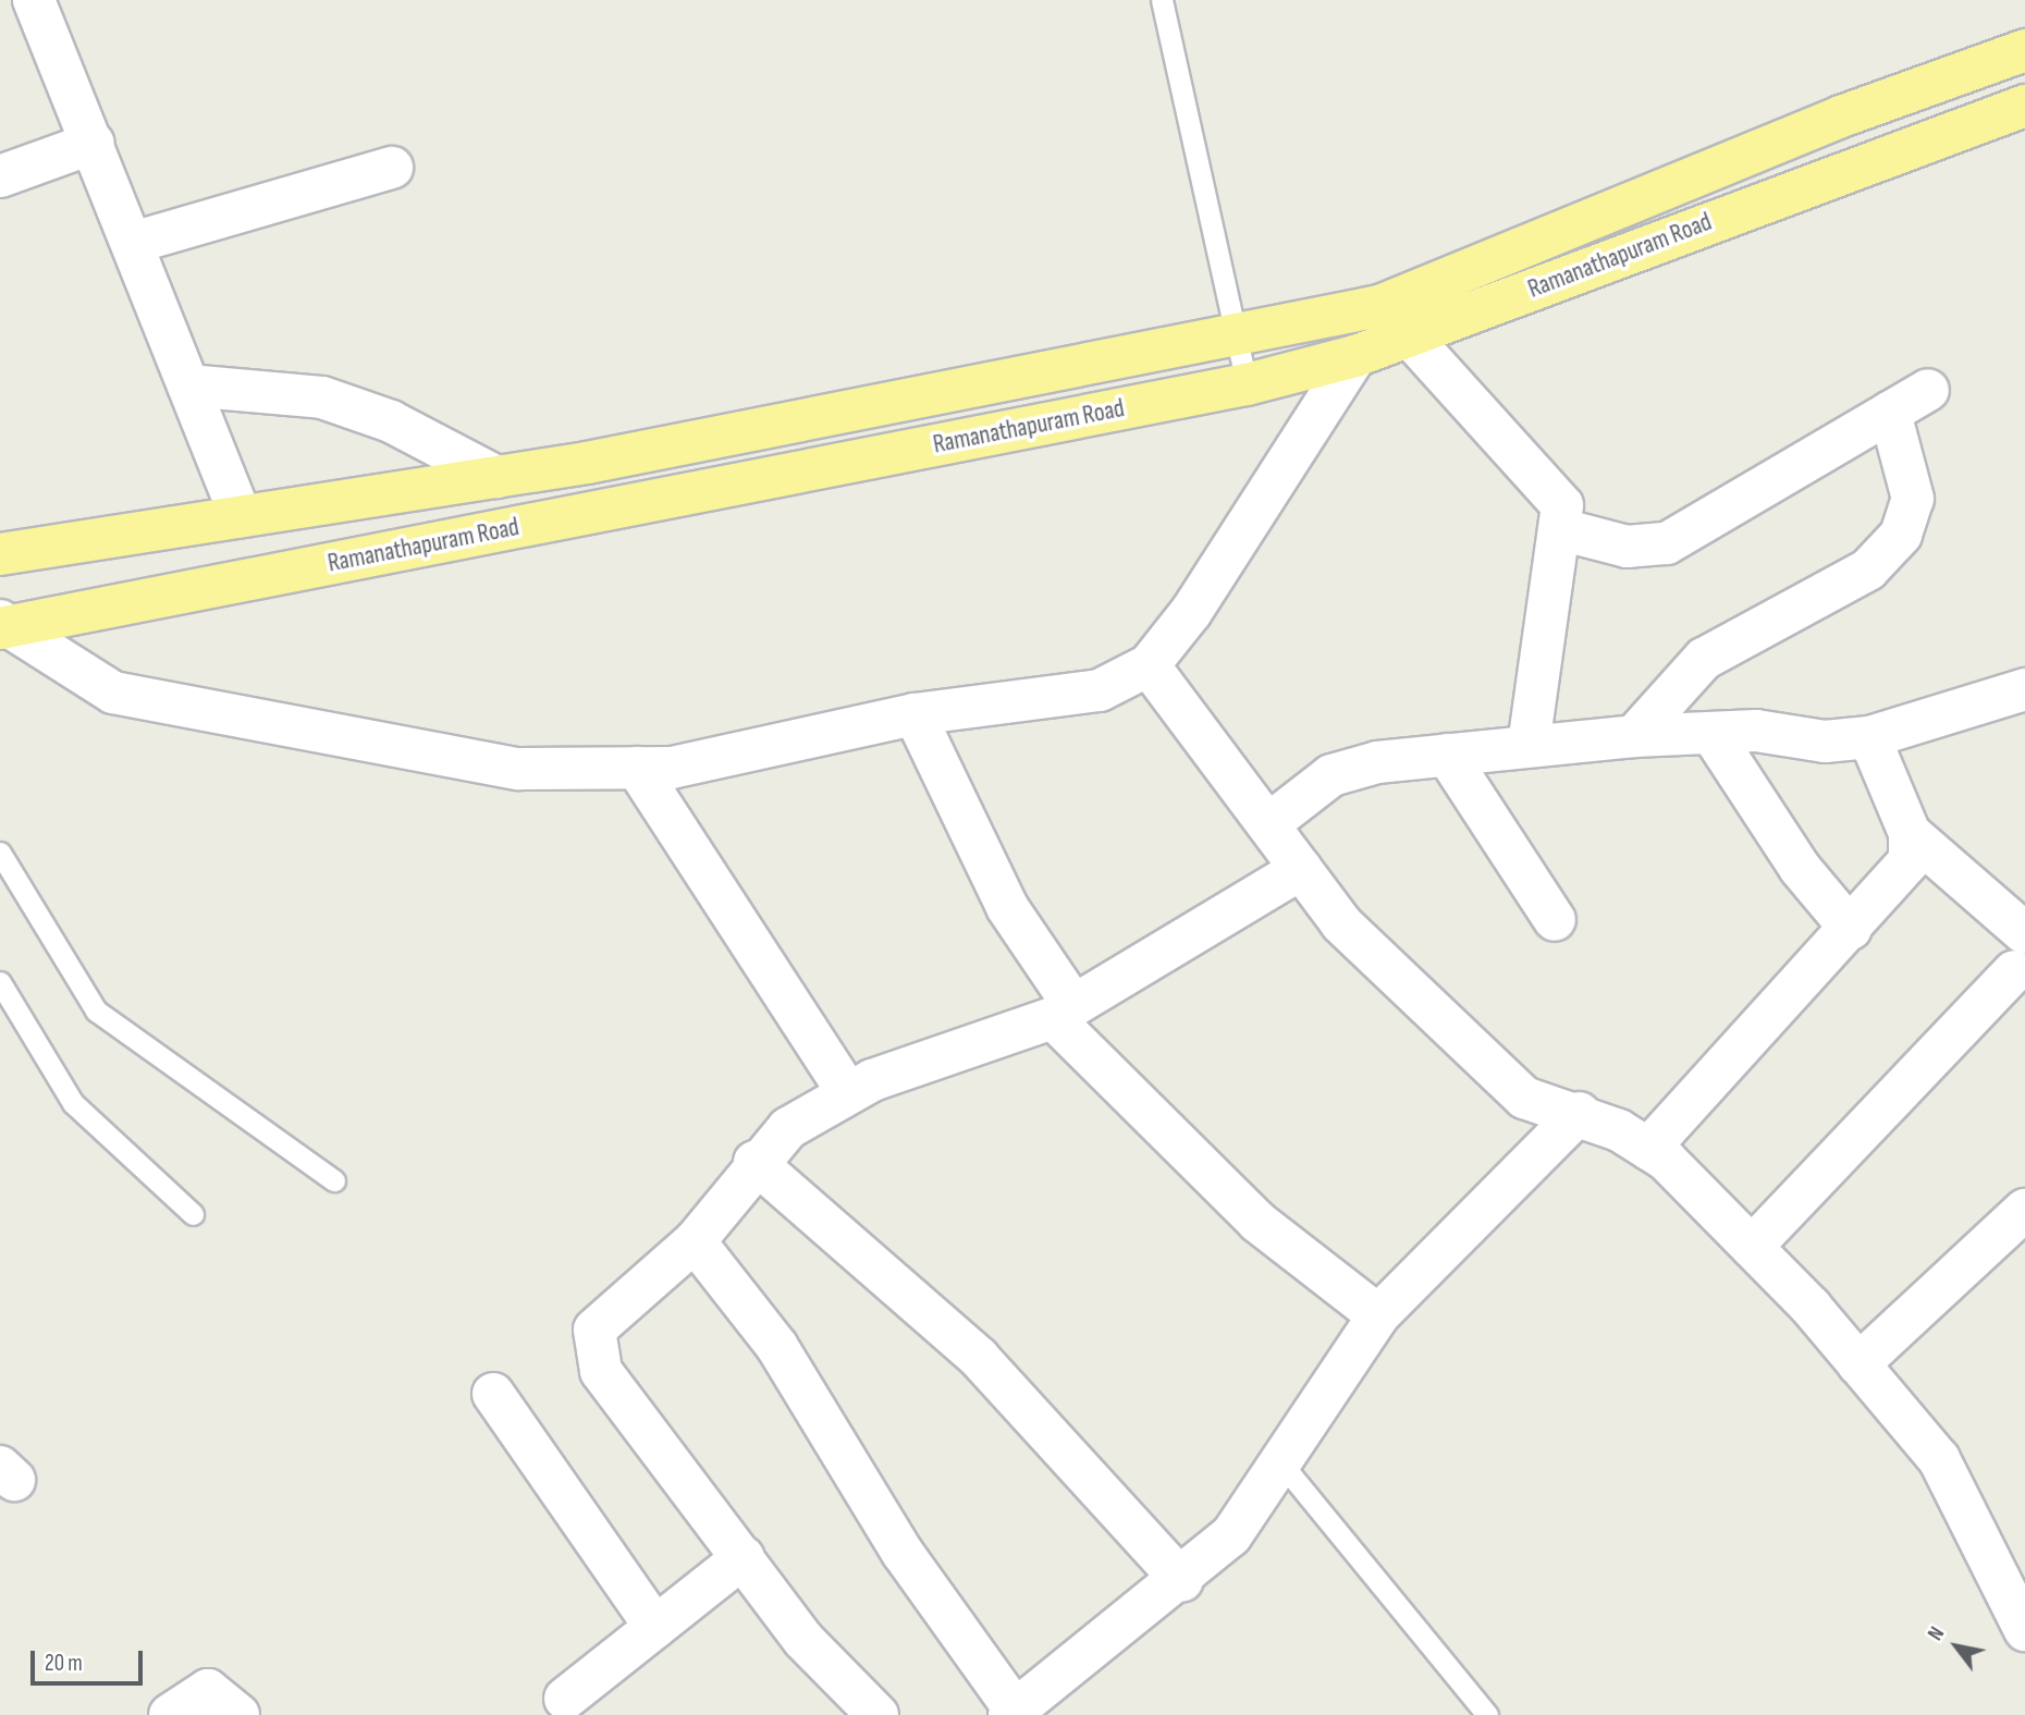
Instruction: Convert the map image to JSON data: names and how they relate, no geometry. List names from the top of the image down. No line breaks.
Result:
{"streets":{"highway":["Ramanathapuram Road"]},"scale_bar":"20 m","north":"top left"}
